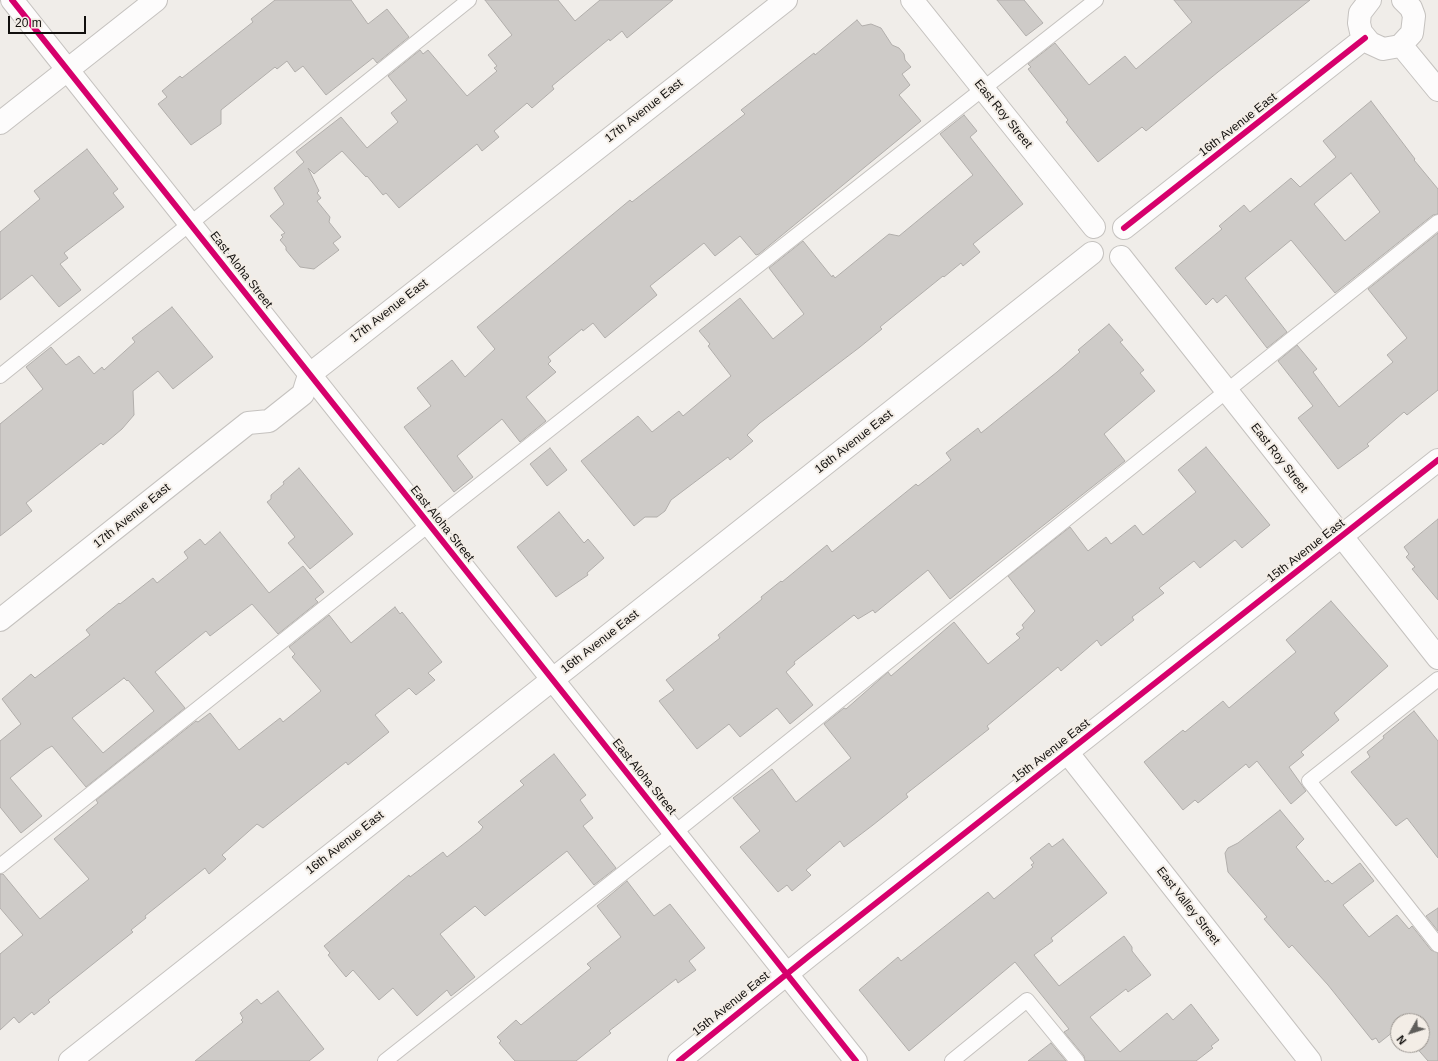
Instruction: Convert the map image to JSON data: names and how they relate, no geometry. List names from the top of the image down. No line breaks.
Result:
{"streets":{"street":["17th Avenue East","East Roy Street","16th Avenue East","East Aloha Street","15th Avenue East","East Valley Street"]},"crossings":[["17th Avenue East","East Aloha Street"],["East Roy Street","16th Avenue East"],["East Roy Street","15th Avenue East"],["16th Avenue East","East Aloha Street"],["East Aloha Street","15th Avenue East"],["15th Avenue East","East Valley Street"]],"scale_bar":"20 m","north":"bottom left"}
